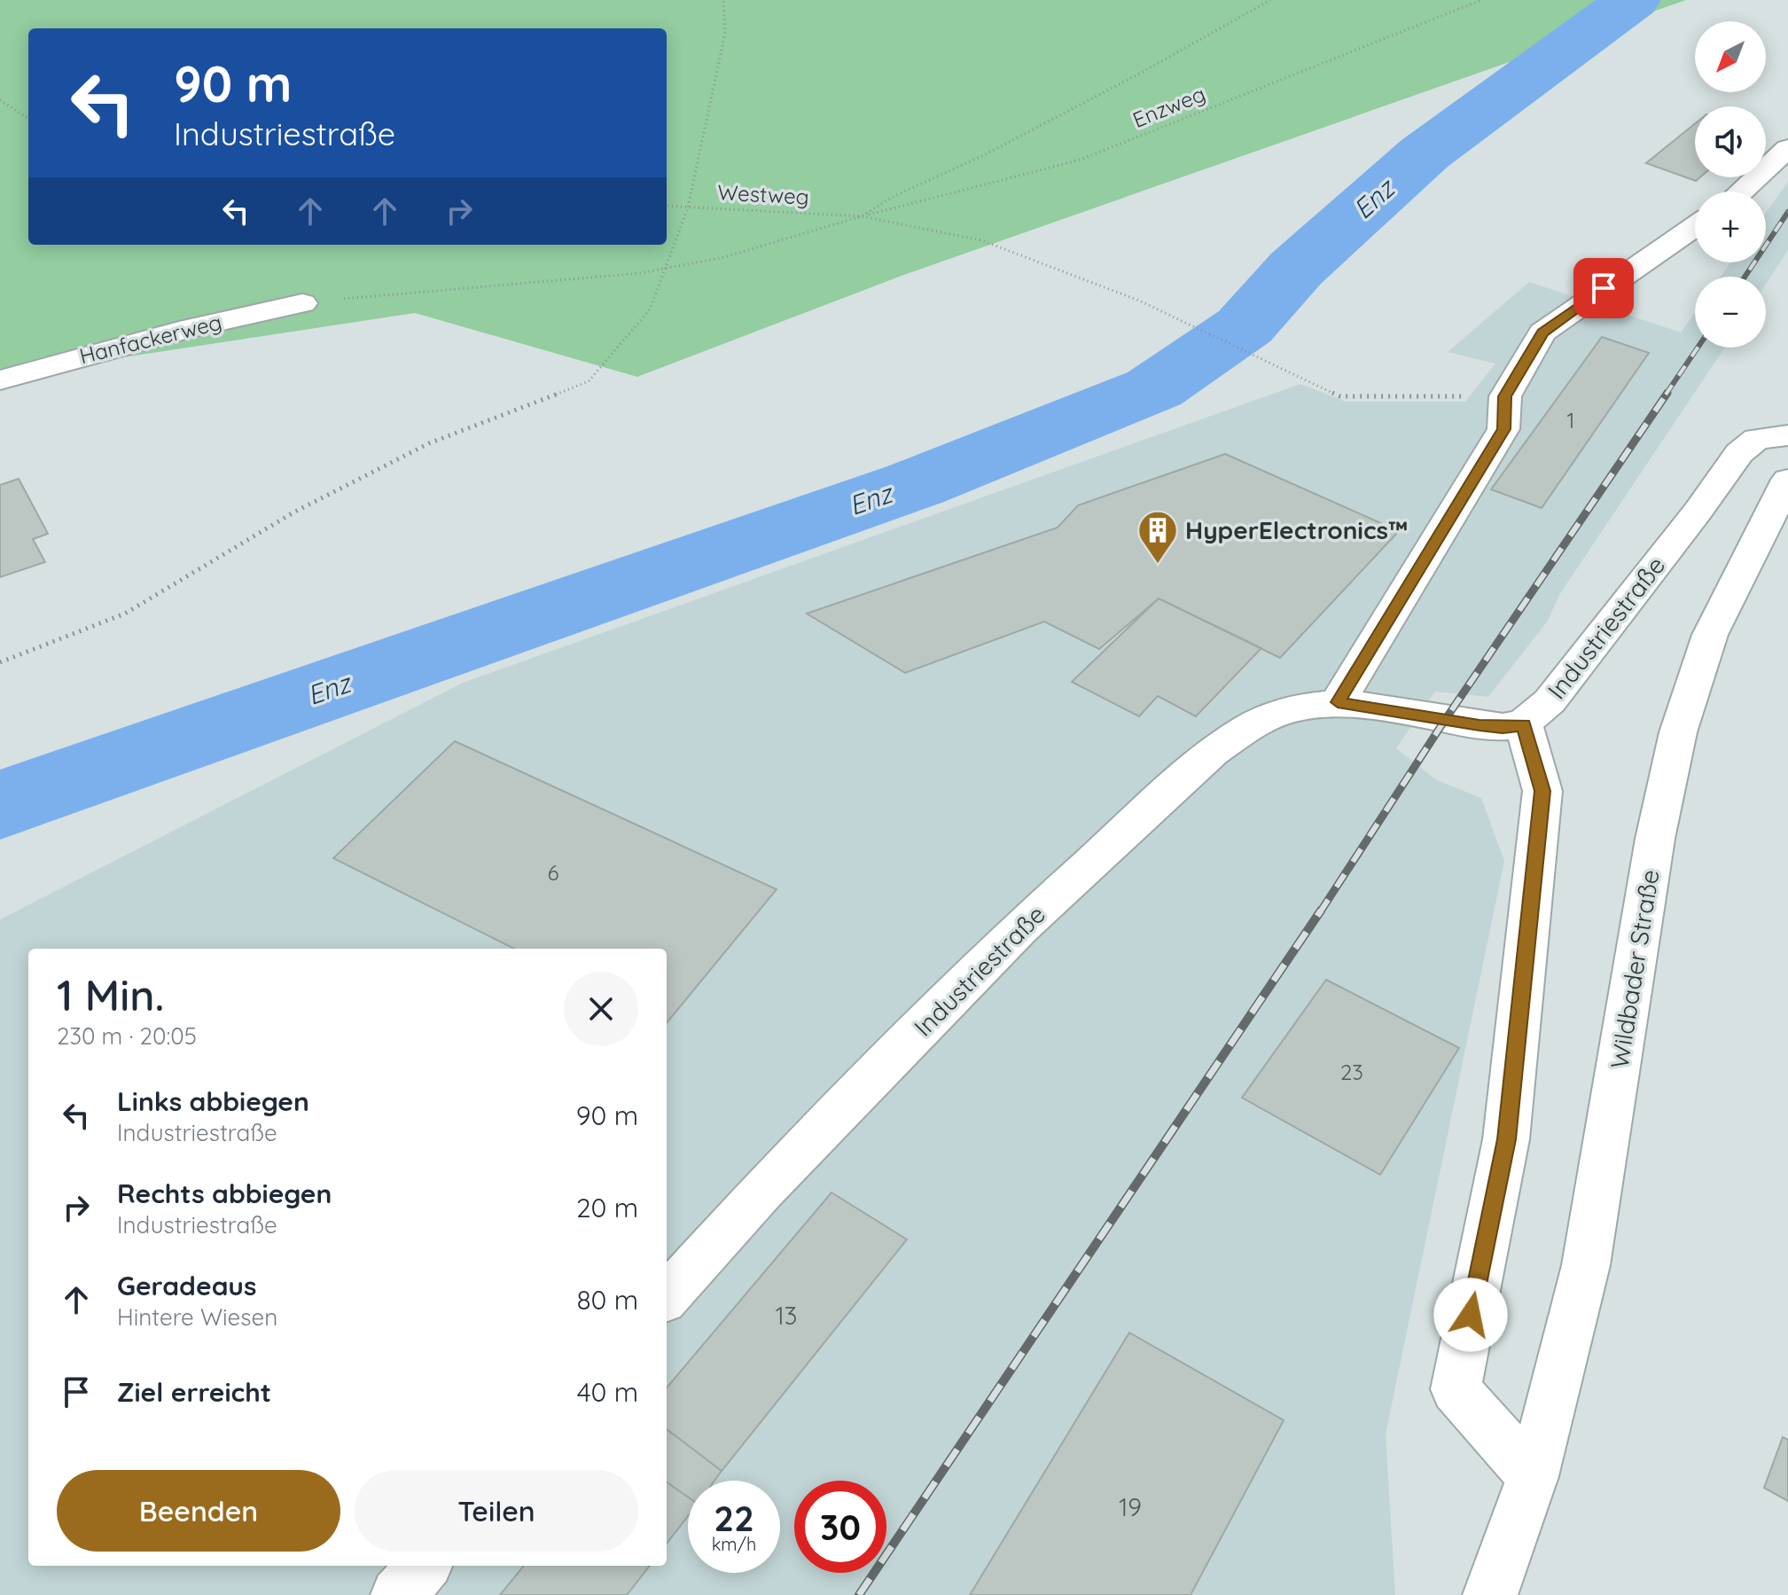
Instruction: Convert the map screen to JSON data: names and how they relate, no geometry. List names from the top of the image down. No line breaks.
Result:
{"streets":{"street":["Hanfackerweg","Industriestraße","Wildbader Straße"],"path":["Enzweg","Westweg"]},"crossings":[["Enzweg","Westweg"]],"water":["Enz"],"places":{"building":["HyperElectronics™"]},"house_numbers":["1","6","23","13","19"],"north":"bottom left","page":{"map_buttons":["+","−"],"turn":["90 m","Industriestraße"],"heading":["1 Min.","230 m · 20:05"],"list":[{"name":"Links abbiegen","note":"Industriestraße","value":"90 m"},{"name":"Rechts abbiegen","note":"Industriestraße","value":"20 m"},{"name":"Geradeaus","note":"Hintere Wiesen","value":"80 m"},{"name":"Ziel erreicht","value":"40 m"}],"buttons":["Beenden","Teilen"],"speed":"22 km/h","limit":"30"}}
